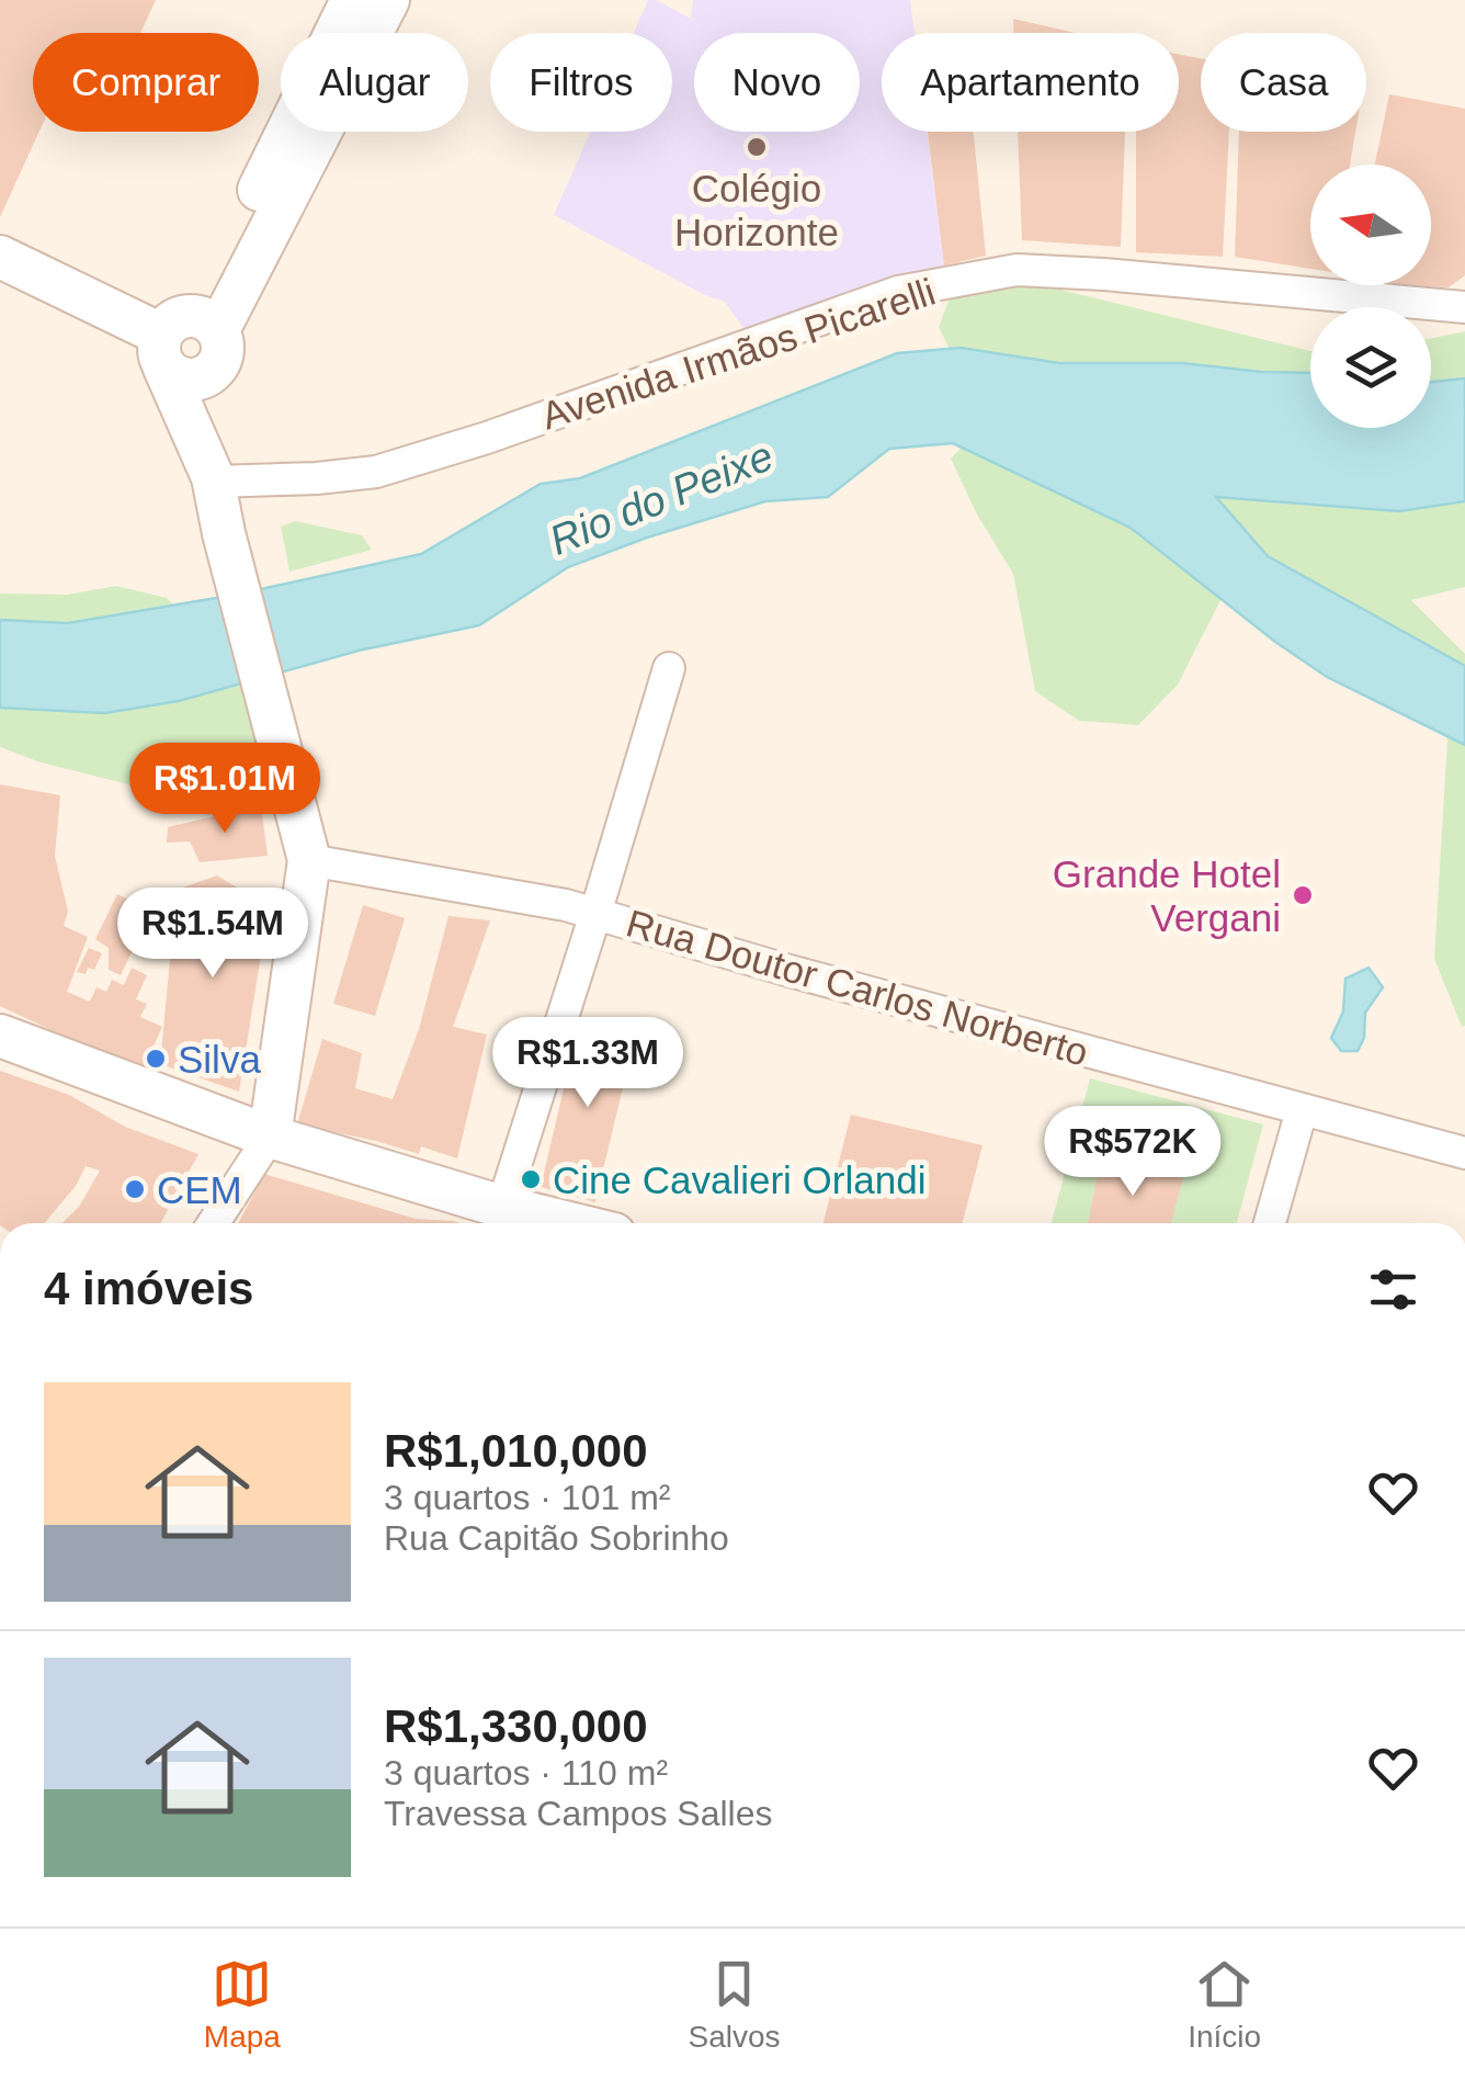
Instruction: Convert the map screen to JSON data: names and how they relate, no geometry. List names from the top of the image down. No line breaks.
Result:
{"streets":{"street":["Avenida Irmãos Picarelli","Rua Doutor Carlos Norberto"]},"water":["Rio do Peixe"],"places":["Colégio Horizonte","Grande Hotel Vergani","Silva","Cine Cavalieri Orlandi","CEM"],"north":"left","page":{"chip":["Comprar","Alugar","Filtros","Novo","Apartamento","Casa"],"price":["R$1.01M","R$1.54M","R$1.33M","R$572K"],"heading":"4 imóveis","list":[{"name":"R$1,010,000","note":"3 quartos · 101 m² · Rua Capitão Sobrinho"},{"name":"R$1,330,000","note":"3 quartos · 110 m² · Travessa Campos Salles"}],"tabs":["Mapa","Salvos","Início"]}}
